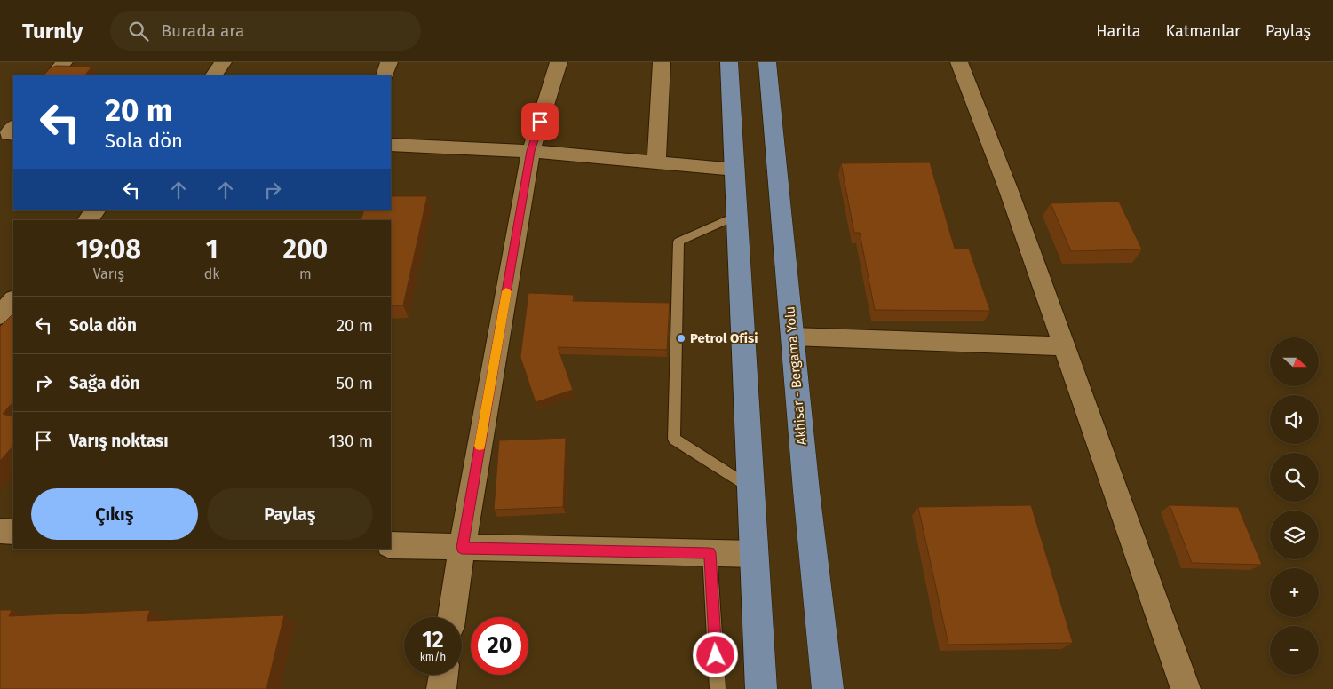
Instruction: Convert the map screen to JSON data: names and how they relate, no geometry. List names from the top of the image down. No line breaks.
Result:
{"streets":{"main road":["Akhisar - Bergama Yolu"]},"places":["Petrol Ofisi"],"north":"right","page":{"header":"Turnly","search":"Burada ara","nav":["Harita","Katmanlar","Paylaş"],"turn":["20 m","Sola dön"],"eta":["19:08","Varış","1","dk","200","m"],"list":[{"name":"Sola dön","value":"20 m"},{"name":"Sağa dön","value":"50 m"},{"name":"Varış noktası","value":"130 m"}],"map_buttons":["+","−"],"buttons":["Çıkış","Paylaş"],"speed":"12 km/h","limit":"20"}}
